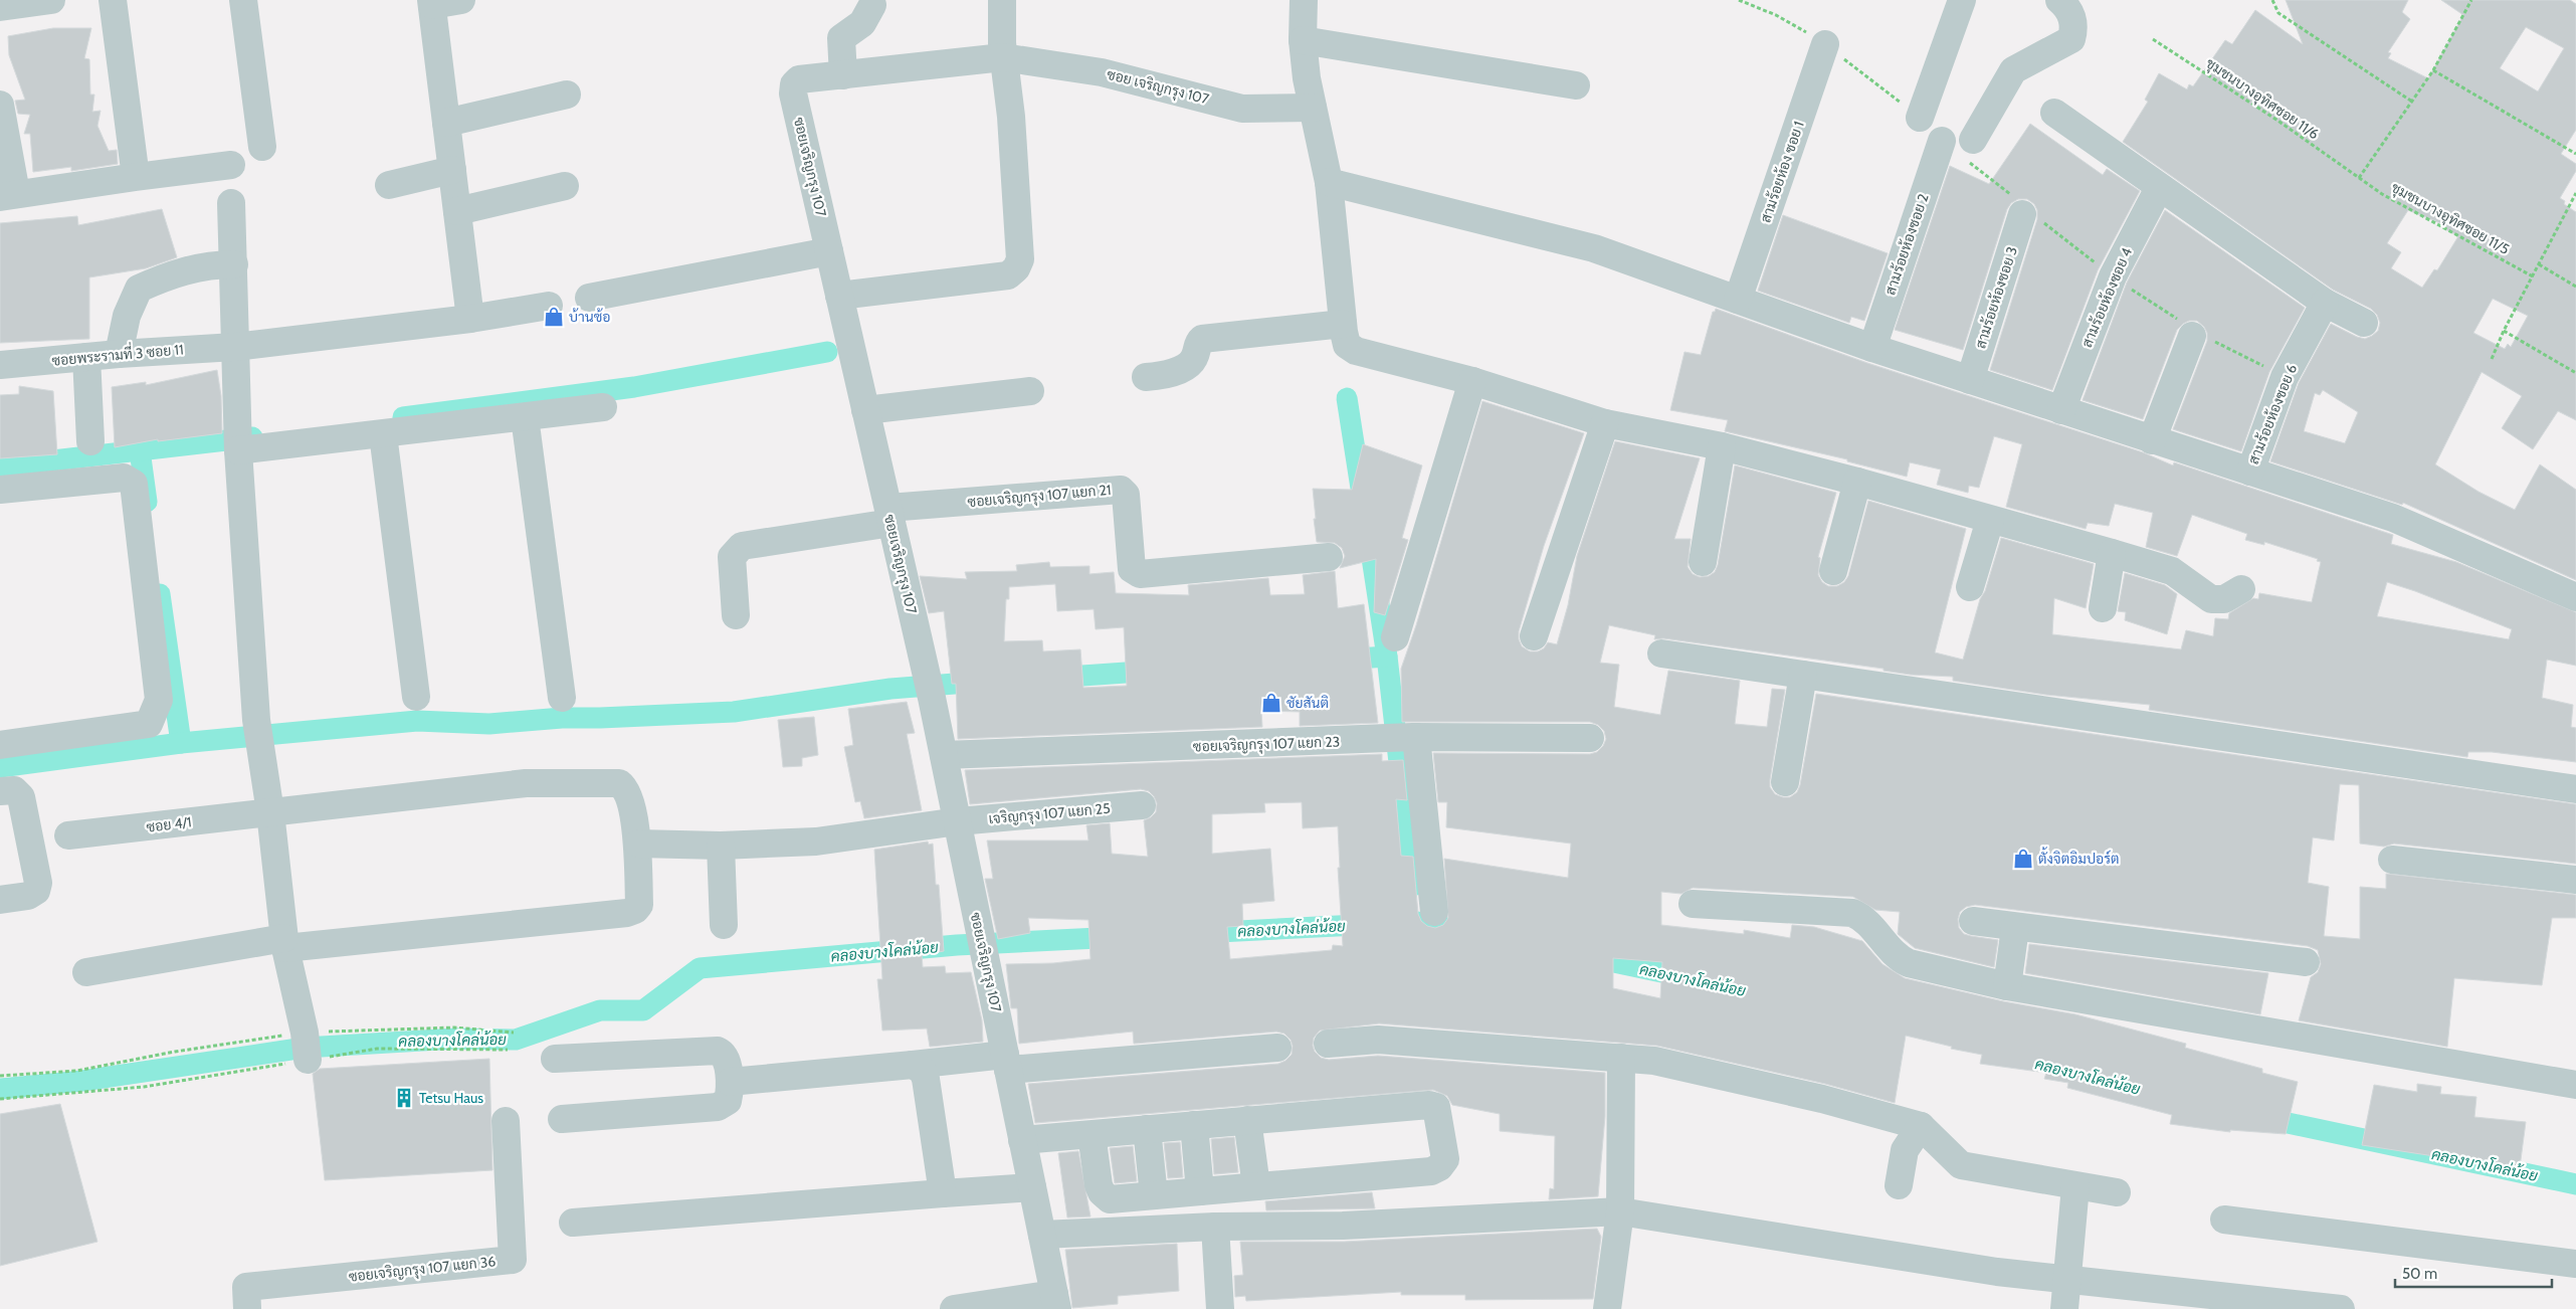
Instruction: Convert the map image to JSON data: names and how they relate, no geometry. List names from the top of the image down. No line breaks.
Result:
{"streets":{"street":["ซอย เจริญกรุง 107","ซอยเจริญกรุง 107","สามร้อยห้อง ซอย 1","สามร้อยห้องซอย 2","สามร้อยห้องซอย 3","สามร้อยห้องซอย 4","ซอยพระรามที่ 3 ซอย 11","สามร้อยห้องซอย 6","ซอยเจริญกรุง 107 แยก 21","ซอยเจริญกรุง 107 แยก 23","เจริญกรุง 107 แยก 25","ซอย 4/1","ซอยเจริญกรุง 107 แยก 36"],"path":["ชุมชนบางอุทิศซอย 11/6","ชุมชนบางอุทิศซอย 11/5"]},"crossings":[["ซอย เจริญกรุง 107","ซอยเจริญกรุง 107"],["ชุมชนบางอุทิศซอย 11/6","ชุมชนบางอุทิศซอย 11/5"],["ซอยเจริญกรุง 107","ซอยเจริญกรุง 107 แยก 21"],["ซอยเจริญกรุง 107","ซอยเจริญกรุง 107 แยก 23"],["ซอยเจริญกรุง 107","เจริญกรุง 107 แยก 25"],["เจริญกรุง 107 แยก 25","ซอย 4/1"]],"water":["คลองบางโคล่น้อย"],"places":{"shop":["บ้านซ้อ","ชัยสันติ","ตั้งจิตอิมปอร์ต"],"building":["Tetsu Haus"]},"scale_bar":"50 m"}
